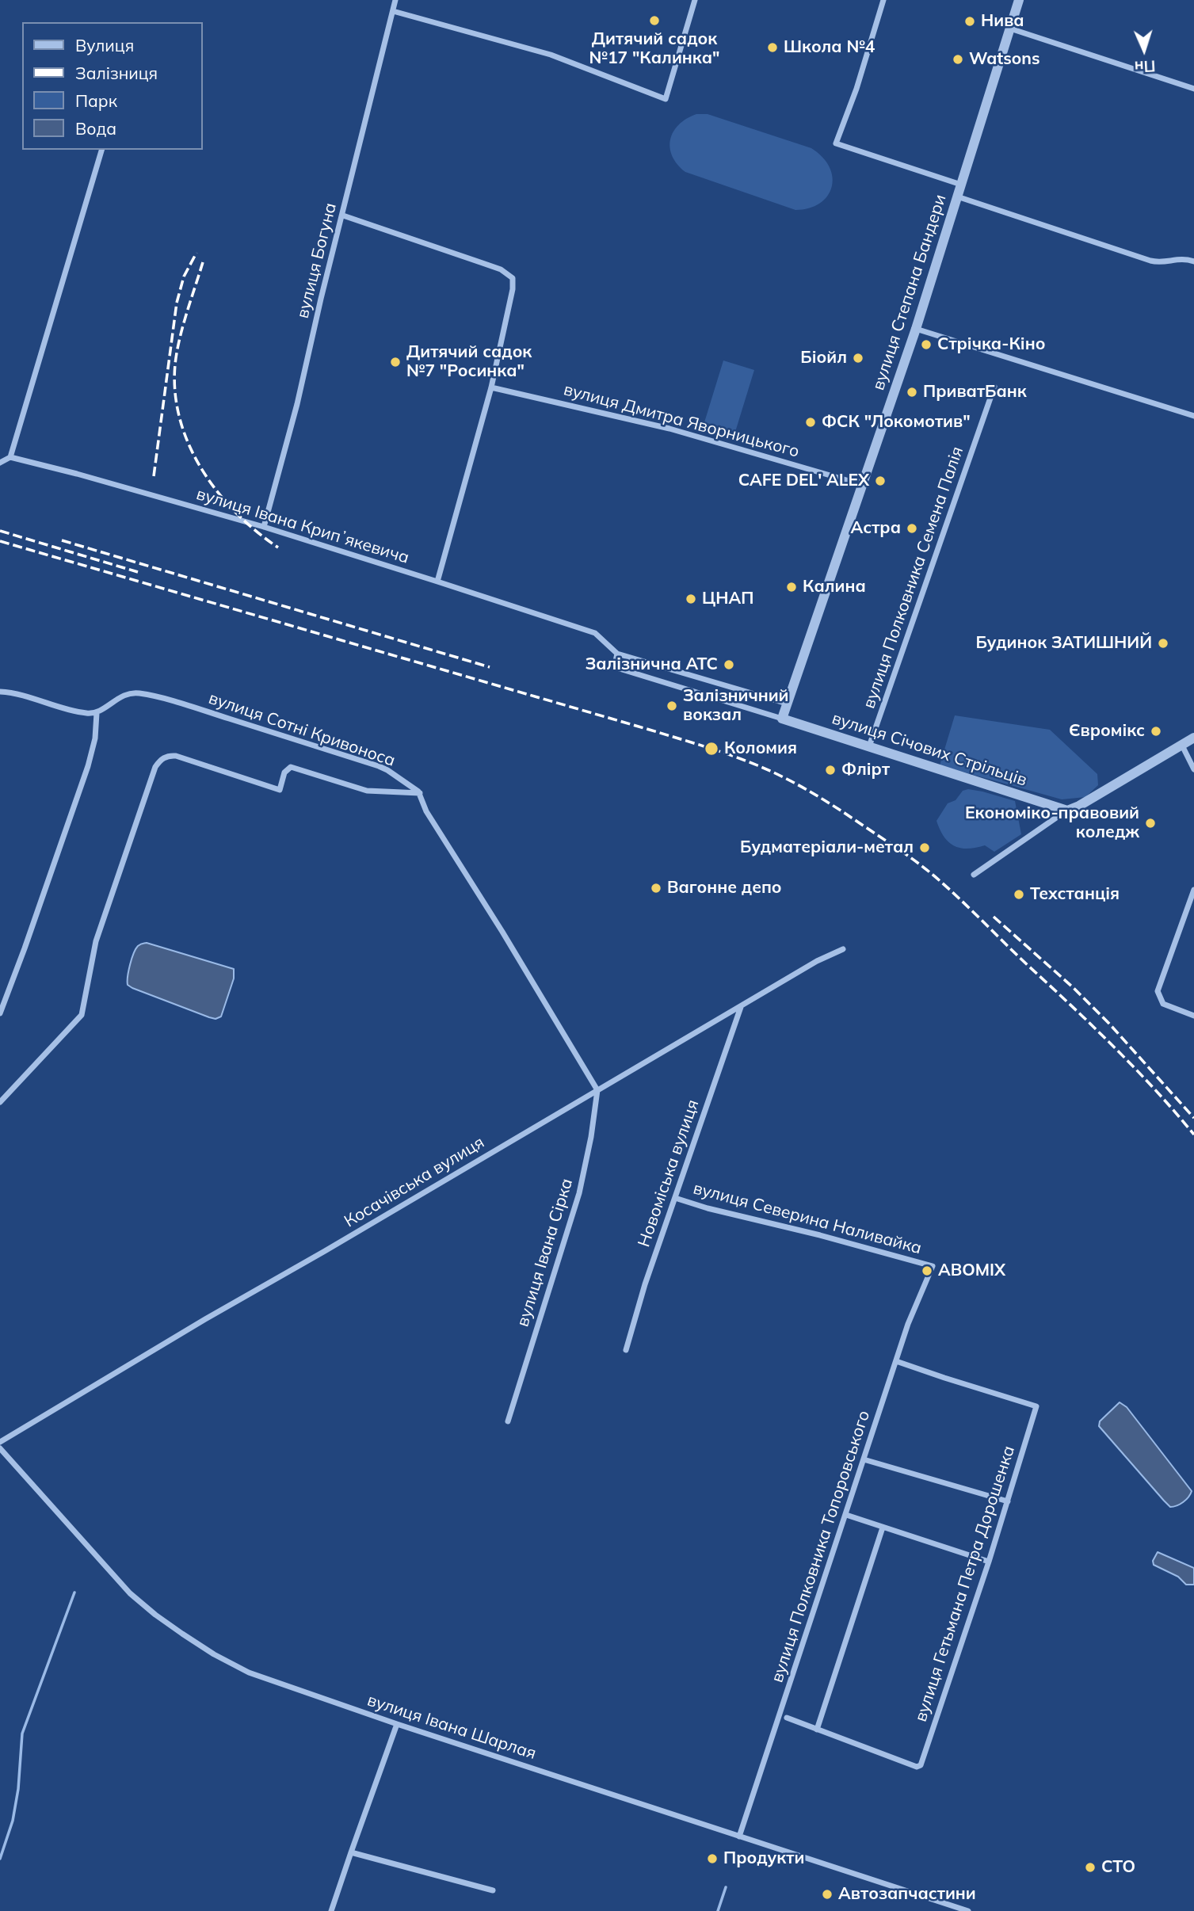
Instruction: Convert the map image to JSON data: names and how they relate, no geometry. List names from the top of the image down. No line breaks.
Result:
{"streets":{"street":["вулиця Богуна","вулиця Степана Бандери","вулиця Дмитра Яворницького","вулиця Івана Крипʼякевича","вулиця Полковника Семена Палія","вулиця Сотні Кривоноса","вулиця Січових Стрільців","Новоміська вулиця","Косачівська вулиця","вулиця Северина Наливайка","вулиця Івана Сірка","вулиця Полковника Топоровського","вулиця Гетьмана Петра Дорошенка","вулиця Івана Шарлая"]},"crossings":[["вулиця Богуна","вулиця Івана Крипʼякевича"],["вулиця Степана Бандери","вулиця Дмитра Яворницького"],["вулиця Степана Бандери","вулиця Січових Стрільців"],["вулиця Полковника Семена Палія","вулиця Січових Стрільців"],["вулиця Сотні Кривоноса","Косачівська вулиця"],["вулиця Сотні Кривоноса","вулиця Івана Сірка"],["Новоміська вулиця","Косачівська вулиця"],["Новоміська вулиця","вулиця Северина Наливайка"],["Косачівська вулиця","вулиця Івана Сірка"],["вулиця Северина Наливайка","вулиця Полковника Топоровського"],["вулиця Полковника Топоровського","вулиця Гетьмана Петра Дорошенка"],["вулиця Полковника Топоровського","вулиця Івана Шарлая"]],"places":["Дитячий садок №17 \"Калинка\"","Нива","Школа №4","Watsons","Стрічка-Кіно","Біойл","Дитячий садок №7 \"Росинка\"","ПриватБанк","ФСК \"Локомотив\"","CAFE DEL' ALEX","Астра","Калина","ЦНАП","Будинок ЗАТИШНИЙ","Залізнична АТС","Залізничний вокзал","Євромікс","Коломия","Флірт","Економіко-правовий коледж","Будматеріали-метал","Вагонне депо","Техстанція","ABOMIX","Продукти","СТО","Автозапчастини"],"legend":["Вулиця","Залізниця","Парк","Вода"],"north":"bottom"}
